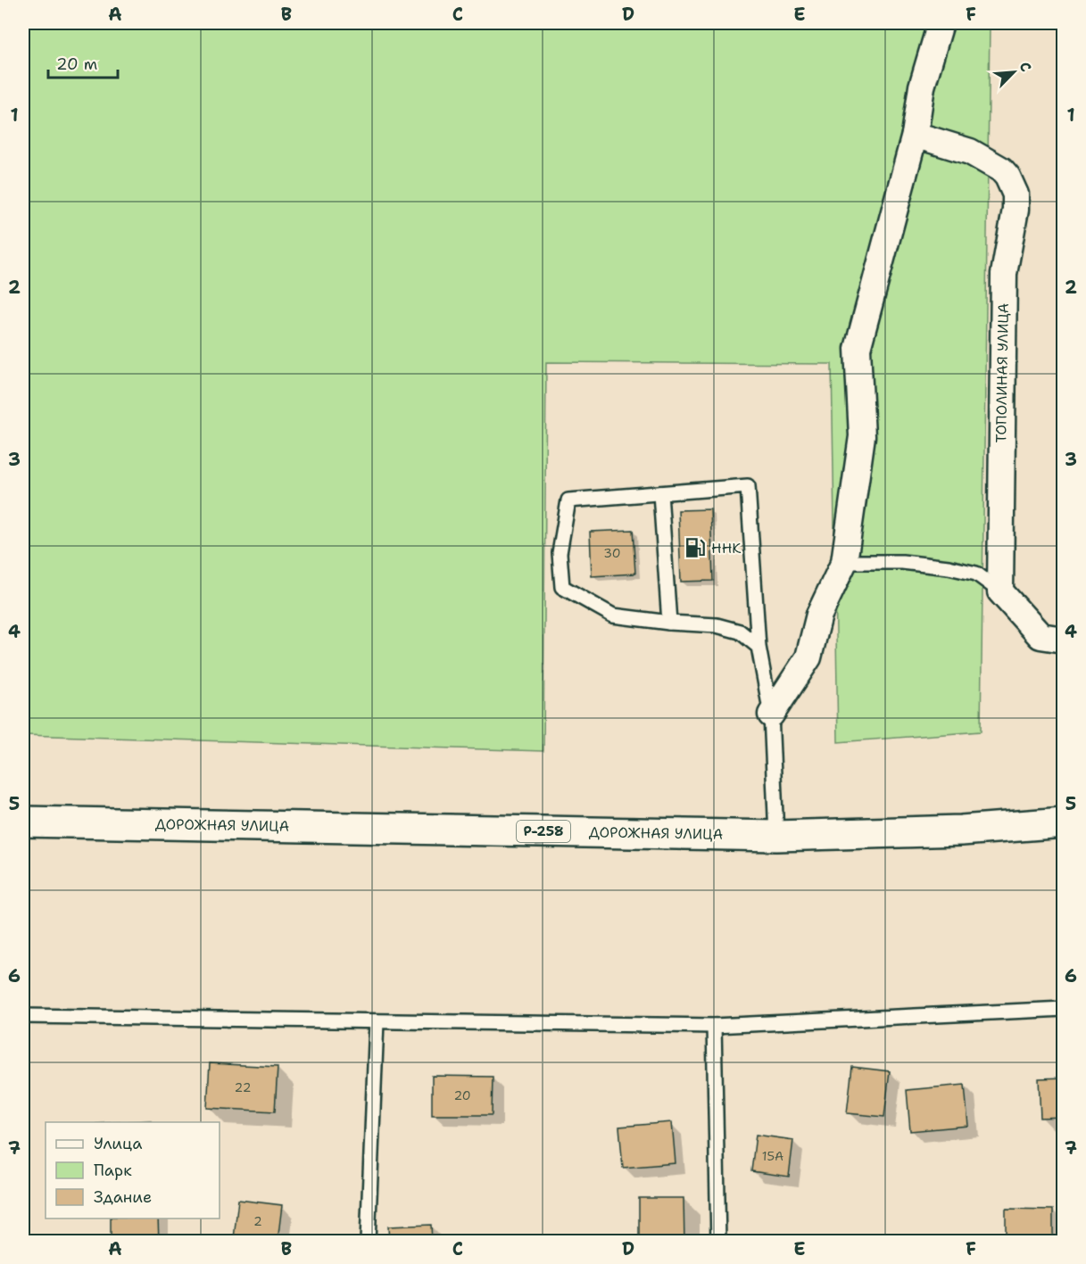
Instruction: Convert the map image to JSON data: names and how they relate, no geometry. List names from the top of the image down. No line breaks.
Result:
{"streets":{"highway":["ДОРОЖНАЯ УЛИЦА","Р-258"],"street":["ТОПОЛИНАЯ УЛИЦА"]},"places":{"fuel station":["ННК"]},"house_numbers":["30","22","20","15А","2"],"legend":["Улица","Парк","Здание"],"scale_bar":"20 m","north":"top right","grid":{"columns":["A","B","C","D","E","F"],"rows":["1","2","3","4","5","6","7"]}}
